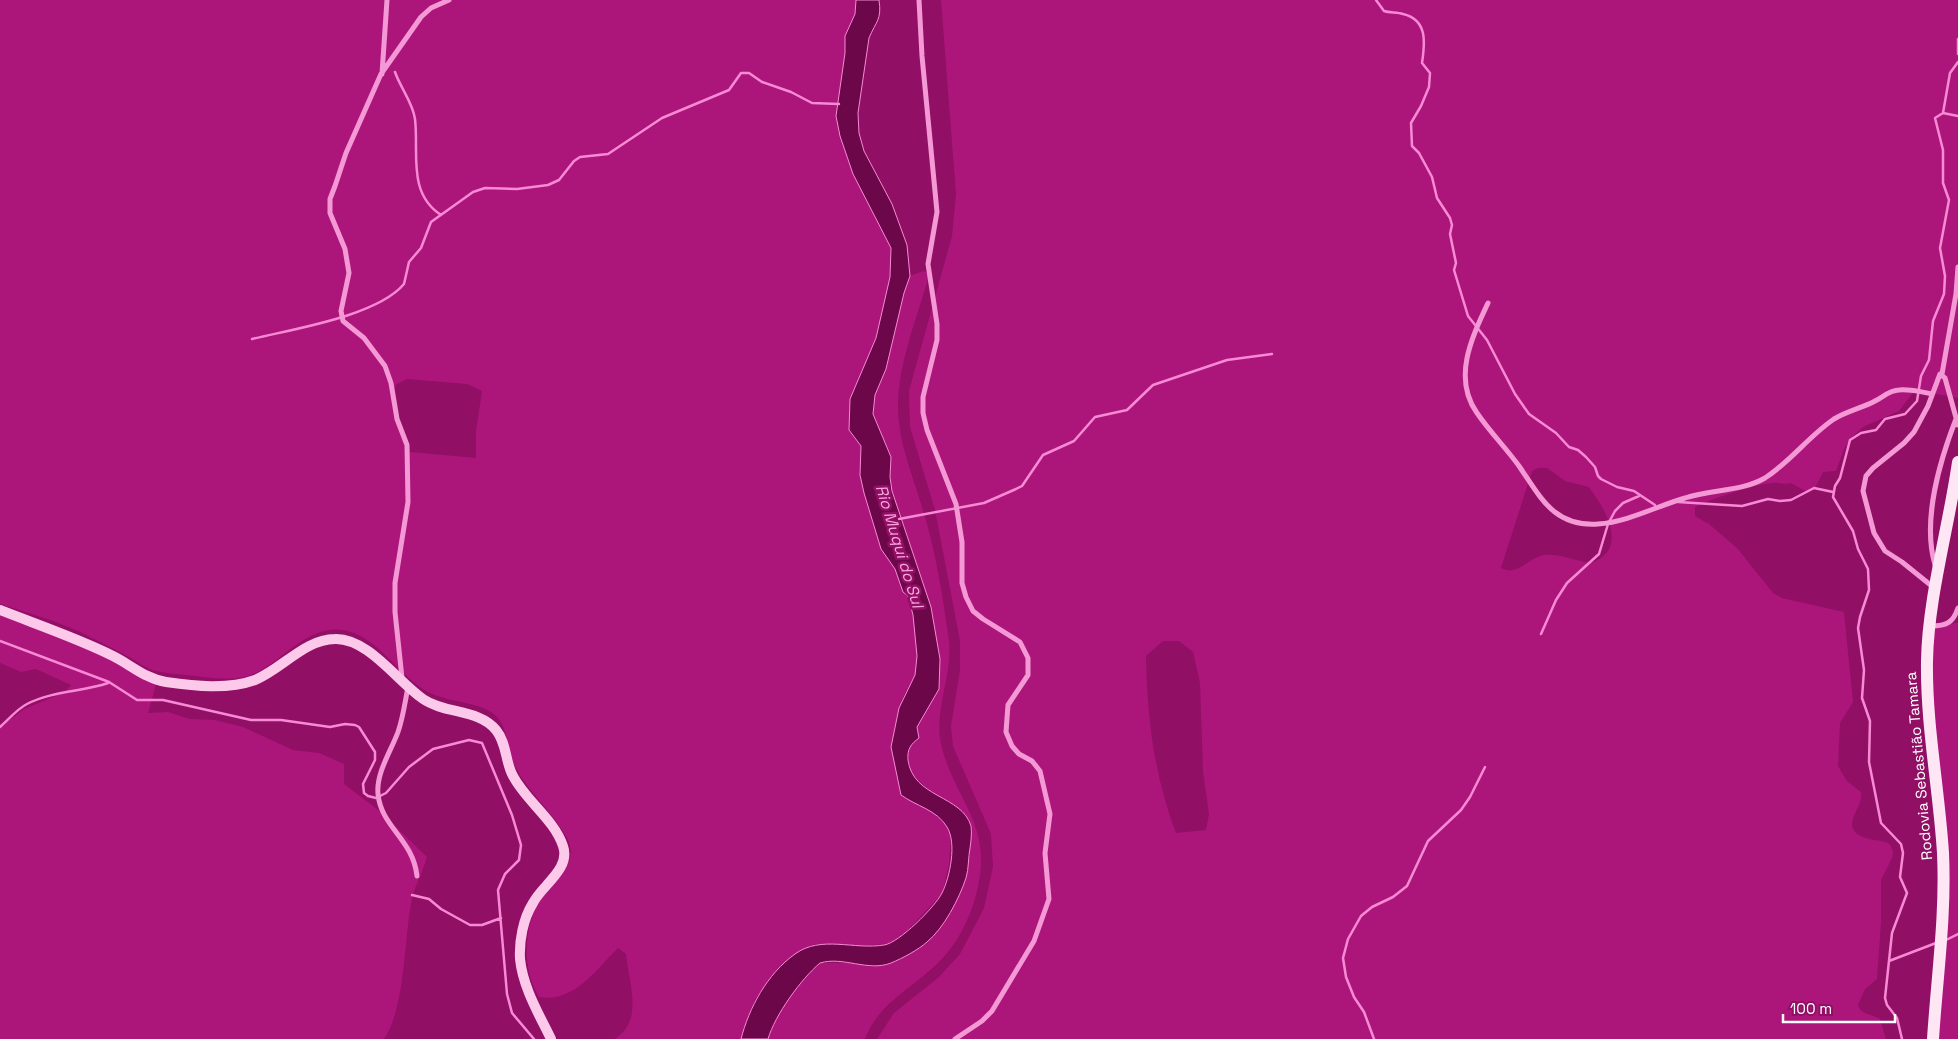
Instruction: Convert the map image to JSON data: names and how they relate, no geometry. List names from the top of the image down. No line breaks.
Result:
{"streets":{"main road":["Rodovia Sebastião Tamara"]},"water":["Rio Muqui do Sul"],"scale_bar":"100 m"}
